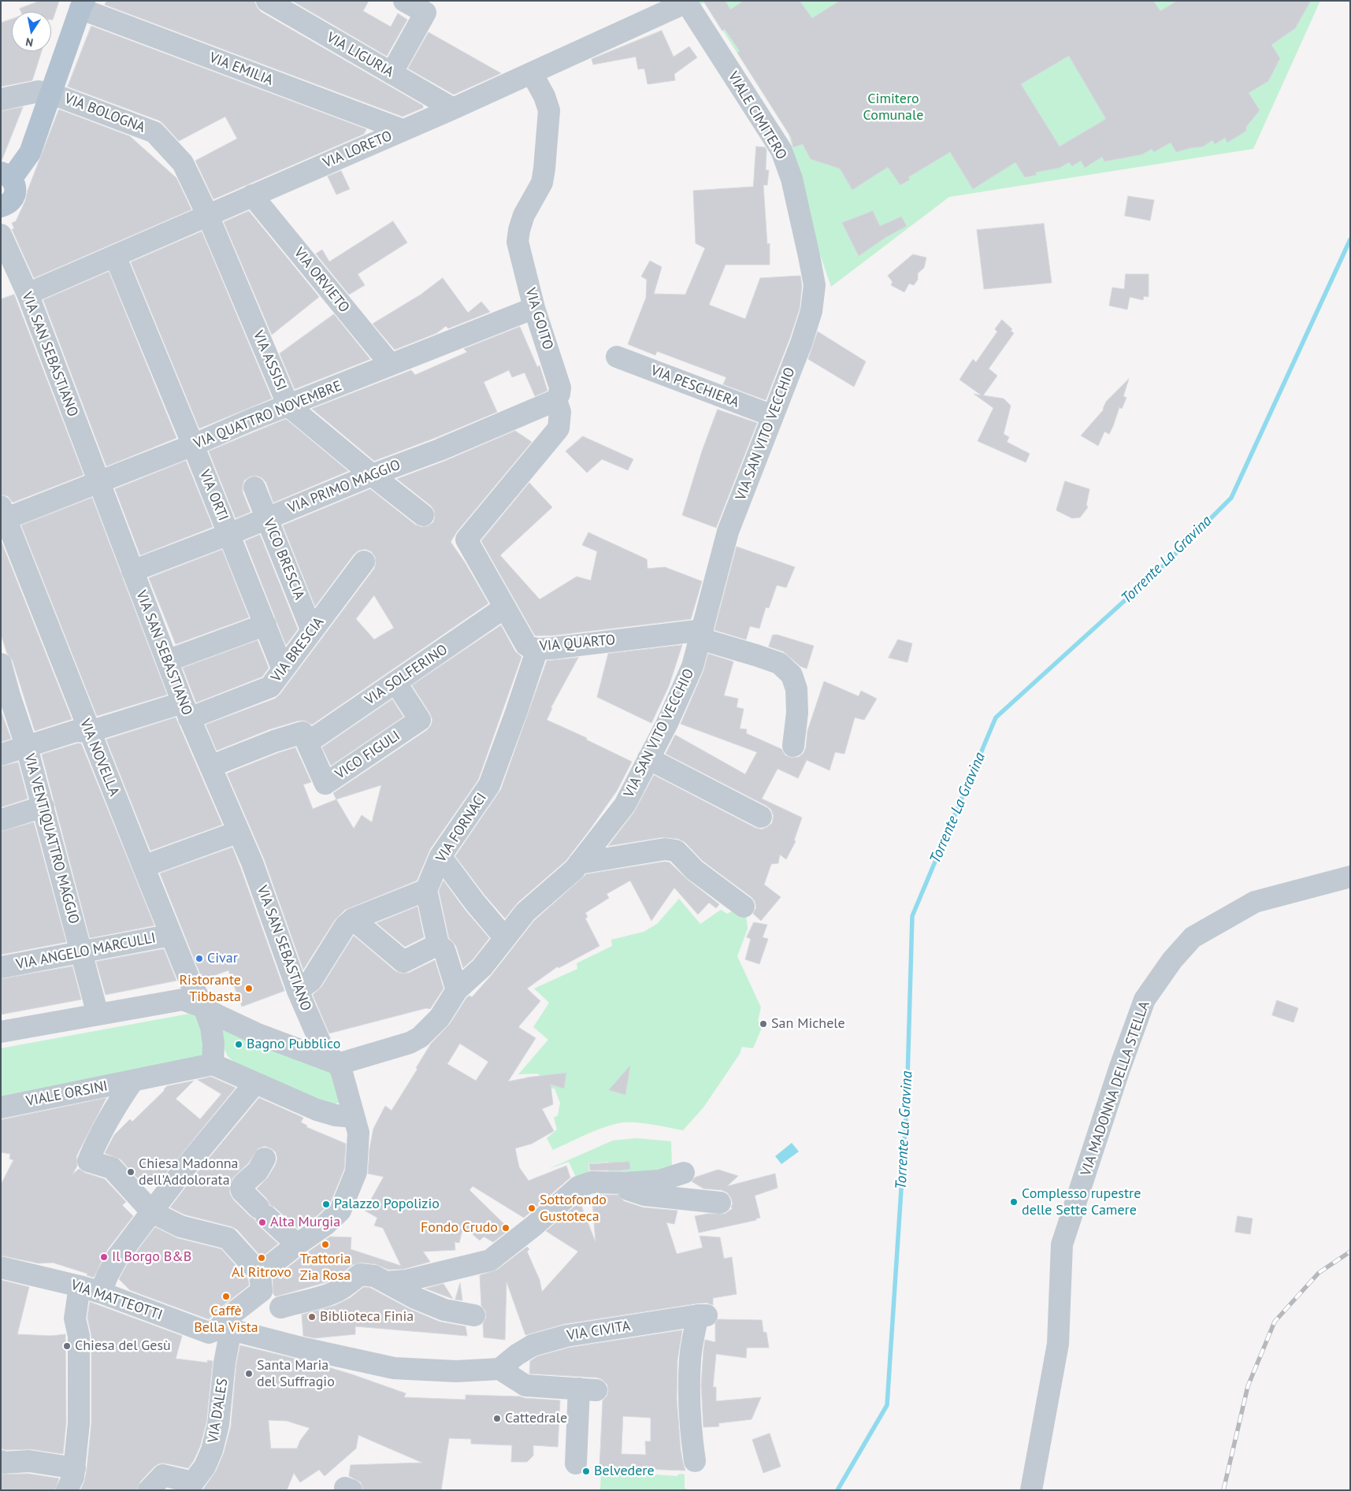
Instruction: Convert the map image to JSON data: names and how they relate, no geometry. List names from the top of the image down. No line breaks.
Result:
{"streets":{"street":["VIA LIGURIA","VIA EMILIA","VIA BOLOGNA","VIALE CIMITERO","VIA LORETO","VIA ORVIETO","VIA GOITO","VIA SAN SEBASTIANO","VIA ASSISI","VIA PESCHIERA","VIA QUATTRO NOVEMBRE","VIA SAN VITO VECCHIO","VIA PRIMO MAGGIO","VIA ORTI","VICO BRESCIA","VIA QUARTO","VIA BRESCIA","VIA SOLFERINO","VICO FIGULI","VIA NOVELLA","VIA FORNACI","VIA VENTIQUATTRO MAGGIO","VIA ANGELO MARCULLI","VIA MADONNA DELLA STELLA","VIALE ORSINI","VIA MATTEOTTI","VIA CIVITA","VIA D'ALES"]},"crossings":[["VIA LIGURIA","VIA LORETO"],["VIA EMILIA","VIA LORETO"],["VIA BOLOGNA","VIA LORETO"],["VIA BOLOGNA","VIA ASSISI"],["VIALE CIMITERO","VIA LORETO"],["VIALE CIMITERO","VIA SAN VITO VECCHIO"],["VIA LORETO","VIA ORVIETO"],["VIA LORETO","VIA GOITO"],["VIA LORETO","VIA SAN SEBASTIANO"],["VIA LORETO","VIA ASSISI"],["VIA LORETO","VIA ORTI"],["VIA ORVIETO","VIA QUATTRO NOVEMBRE"],["VIA GOITO","VIA QUATTRO NOVEMBRE"],["VIA GOITO","VIA PRIMO MAGGIO"],["VIA GOITO","VIA QUARTO"],["VIA SAN SEBASTIANO","VIA QUATTRO NOVEMBRE"],["VIA SAN SEBASTIANO","VIA SAN VITO VECCHIO"],["VIA SAN SEBASTIANO","VIA PRIMO MAGGIO"],["VIA SAN SEBASTIANO","VIA BRESCIA"],["VIA SAN SEBASTIANO","VIA SOLFERINO"],["VIA ASSISI","VIA QUATTRO NOVEMBRE"],["VIA ASSISI","VIA PRIMO MAGGIO"],["VIA PESCHIERA","VIA SAN VITO VECCHIO"],["VIA QUATTRO NOVEMBRE","VIA ORTI"],["VIA QUATTRO NOVEMBRE","VIA NOVELLA"],["VIA SAN VITO VECCHIO","VIA QUARTO"],["VIA PRIMO MAGGIO","VIA ORTI"],["VIA PRIMO MAGGIO","VICO BRESCIA"],["VIA ORTI","VIA BRESCIA"],["VICO BRESCIA","VIA BRESCIA"],["VIA QUARTO","VIA SOLFERINO"],["VIA QUARTO","VIA FORNACI"],["VIA BRESCIA","VIA NOVELLA"],["VIA BRESCIA","VIA VENTIQUATTRO MAGGIO"],["VIA SOLFERINO","VICO FIGULI"],["VIA NOVELLA","VIA ANGELO MARCULLI"],["VIA NOVELLA","VIALE ORSINI"],["VIA VENTIQUATTRO MAGGIO","VIA ANGELO MARCULLI"],["VIA MATTEOTTI","VIA CIVITA"],["VIA MATTEOTTI","VIA D'ALES"]],"water":["Torrente La Gravina"],"parks":["Cimitero Comunale"],"places":["Civar","Ristorante Tibbasta","San Michele","Bagno Pubblico","Chiesa Madonna dell'Addolorata","Complesso rupestre delle Sette Camere","Palazzo Popolizio","Sottofondo Gustoteca","Alta Murgia","Fondo Crudo","Trattoria Zia Rosa","Il Borgo B&B","Al Ritrovo","Caffè Bella Vista","Biblioteca Finia","Chiesa del Gesù","Santa Maria del Suffragio","Cattedrale","Belvedere"],"north":"bottom"}
